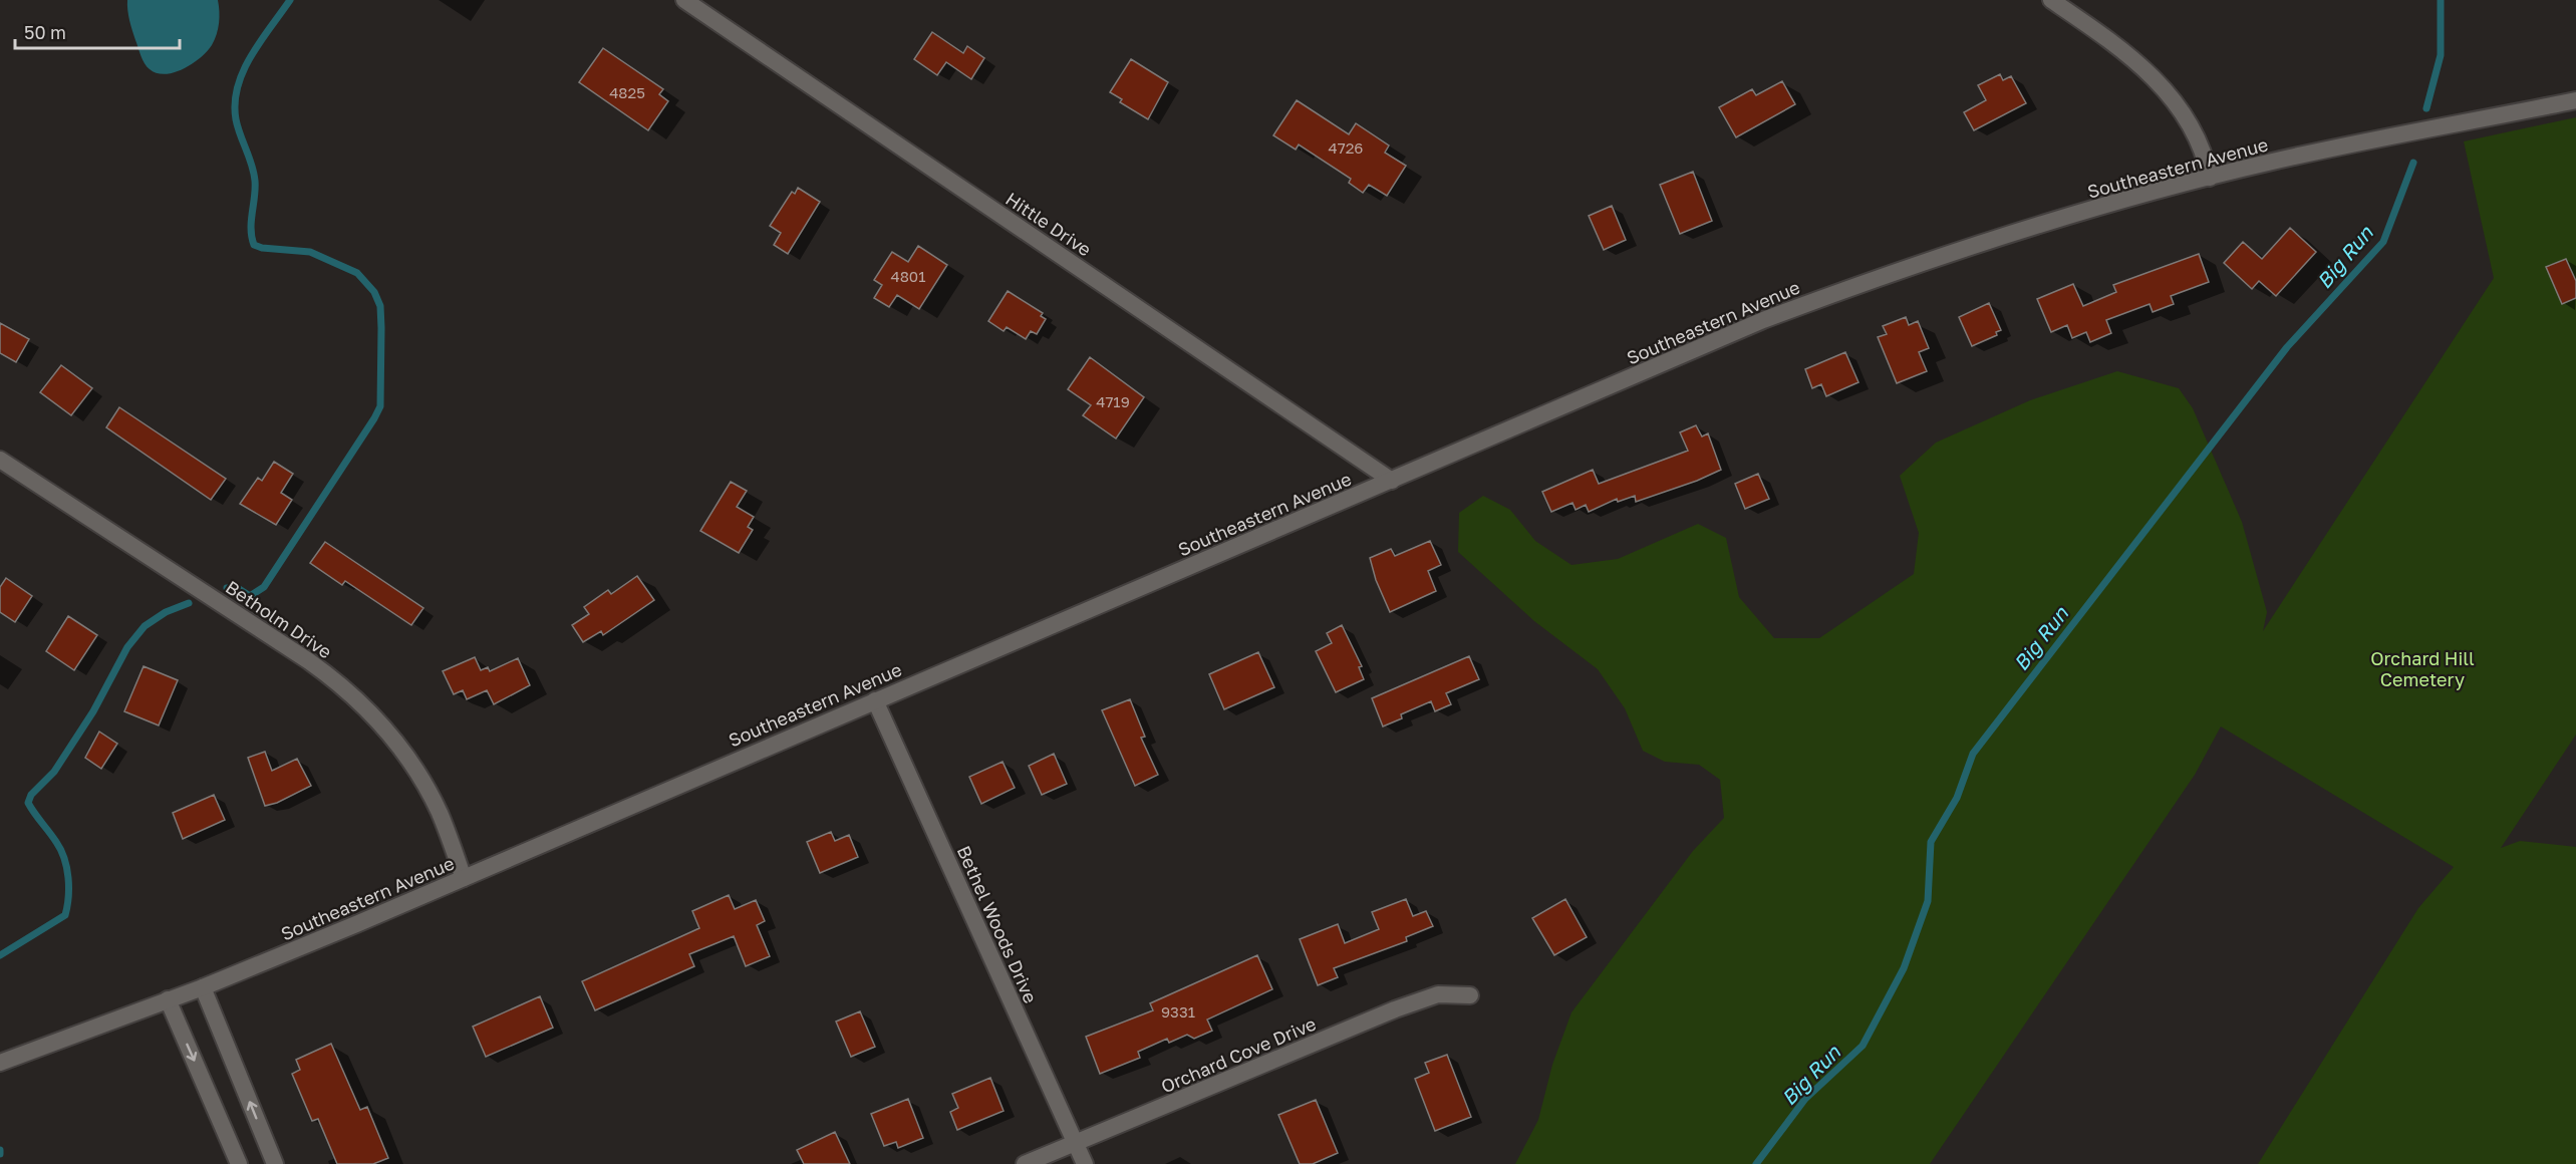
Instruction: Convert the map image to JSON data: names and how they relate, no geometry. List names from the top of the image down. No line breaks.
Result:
{"streets":{"street":["Southeastern Avenue","Hittle Drive","Betholm Drive","Bethel Woods Drive","Orchard Cove Drive"]},"crossings":[["Southeastern Avenue","Hittle Drive"],["Southeastern Avenue","Betholm Drive"],["Southeastern Avenue","Bethel Woods Drive"],["Bethel Woods Drive","Orchard Cove Drive"]],"water":["Big Run"],"parks":["Orchard Hill Cemetery"],"house_numbers":["4825","4726","4801","4719","9331"],"scale_bar":"50 m"}
